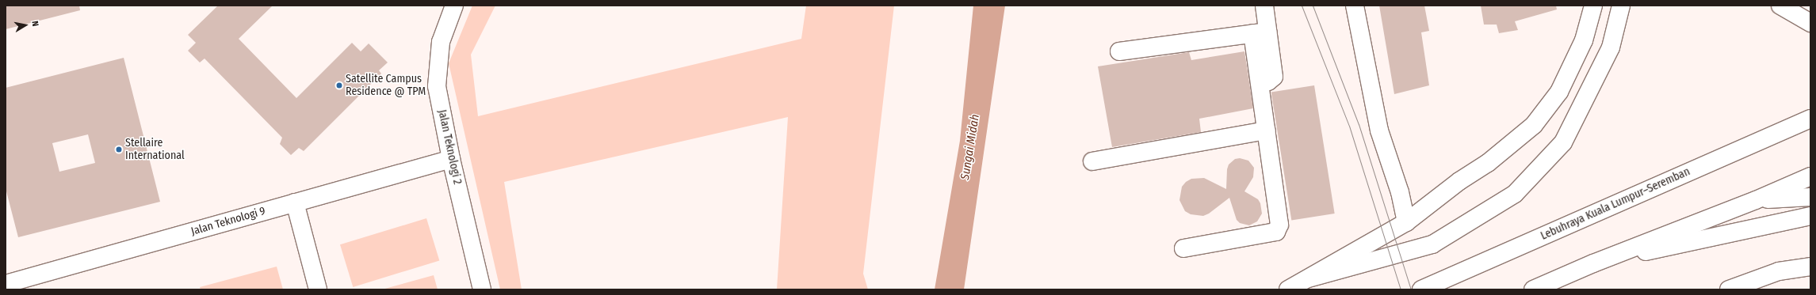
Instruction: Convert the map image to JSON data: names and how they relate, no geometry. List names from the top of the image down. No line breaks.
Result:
{"streets":{"main road":["Jalan Teknologi 2","Lebuhraya Kuala Lumpur–Seremban","Jalan Teknologi 9"]},"crossings":[["Jalan Teknologi 2","Jalan Teknologi 9"]],"water":["Sungai Midah"],"places":["Satellite Campus Residence @ TPM","Stellaire International"],"north":"right"}
